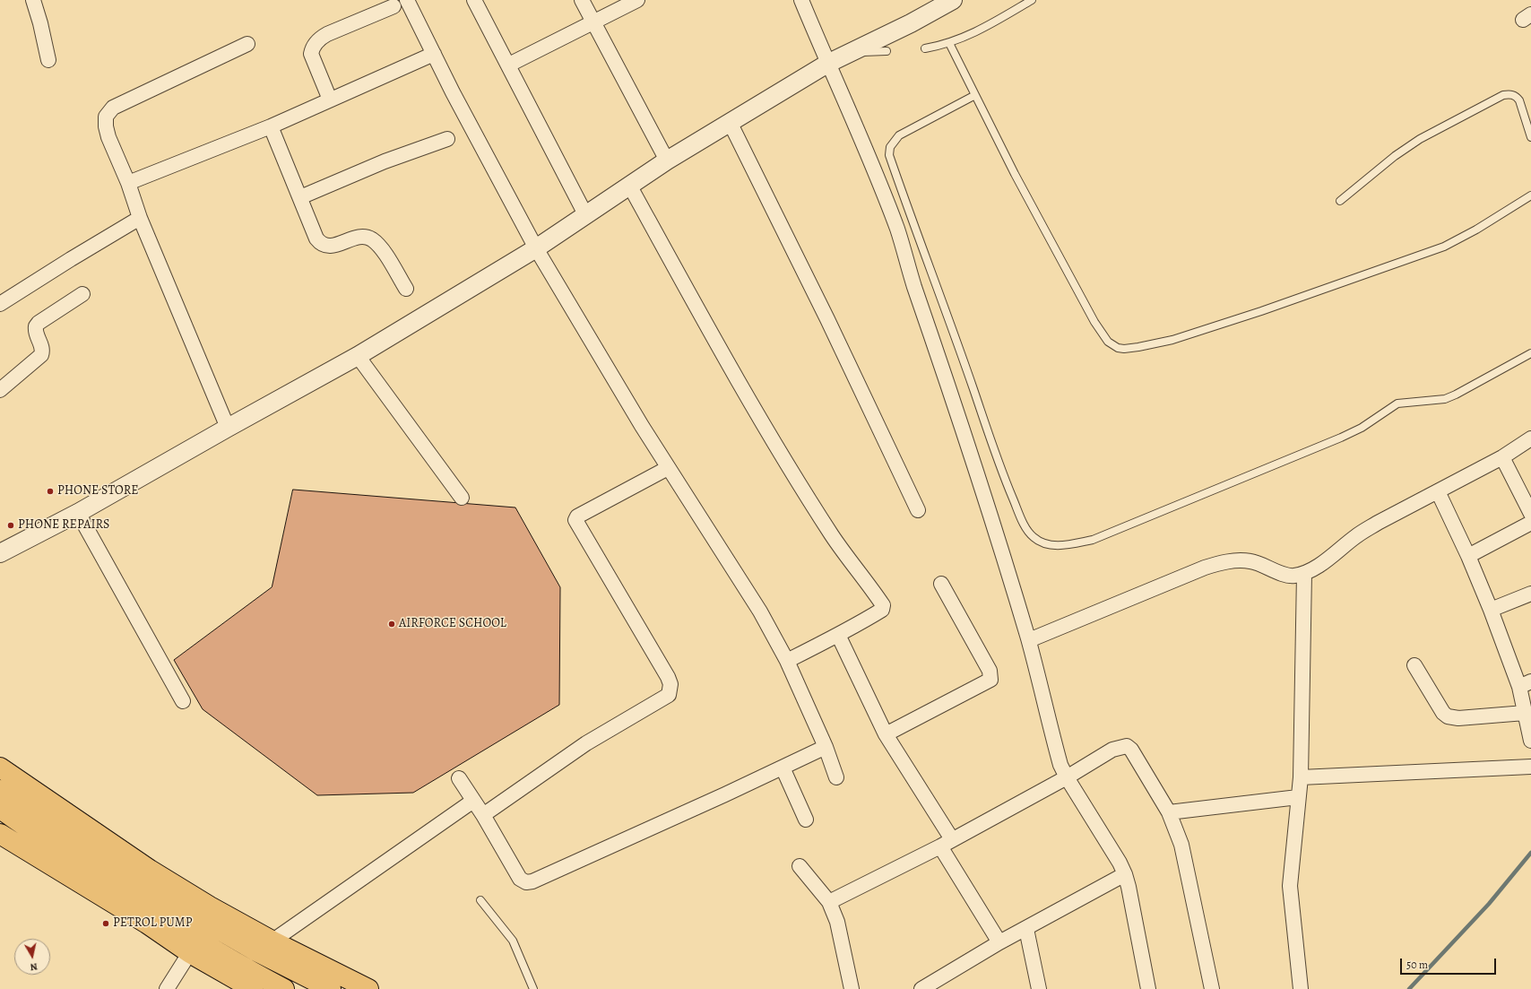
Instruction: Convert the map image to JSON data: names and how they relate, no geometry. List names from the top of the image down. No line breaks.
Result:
{"places":["PHONE STORE","PHONE REPAIRS","AIRFORCE SCHOOL","PETROL PUMP"],"scale_bar":"50 m","north":"bottom"}
